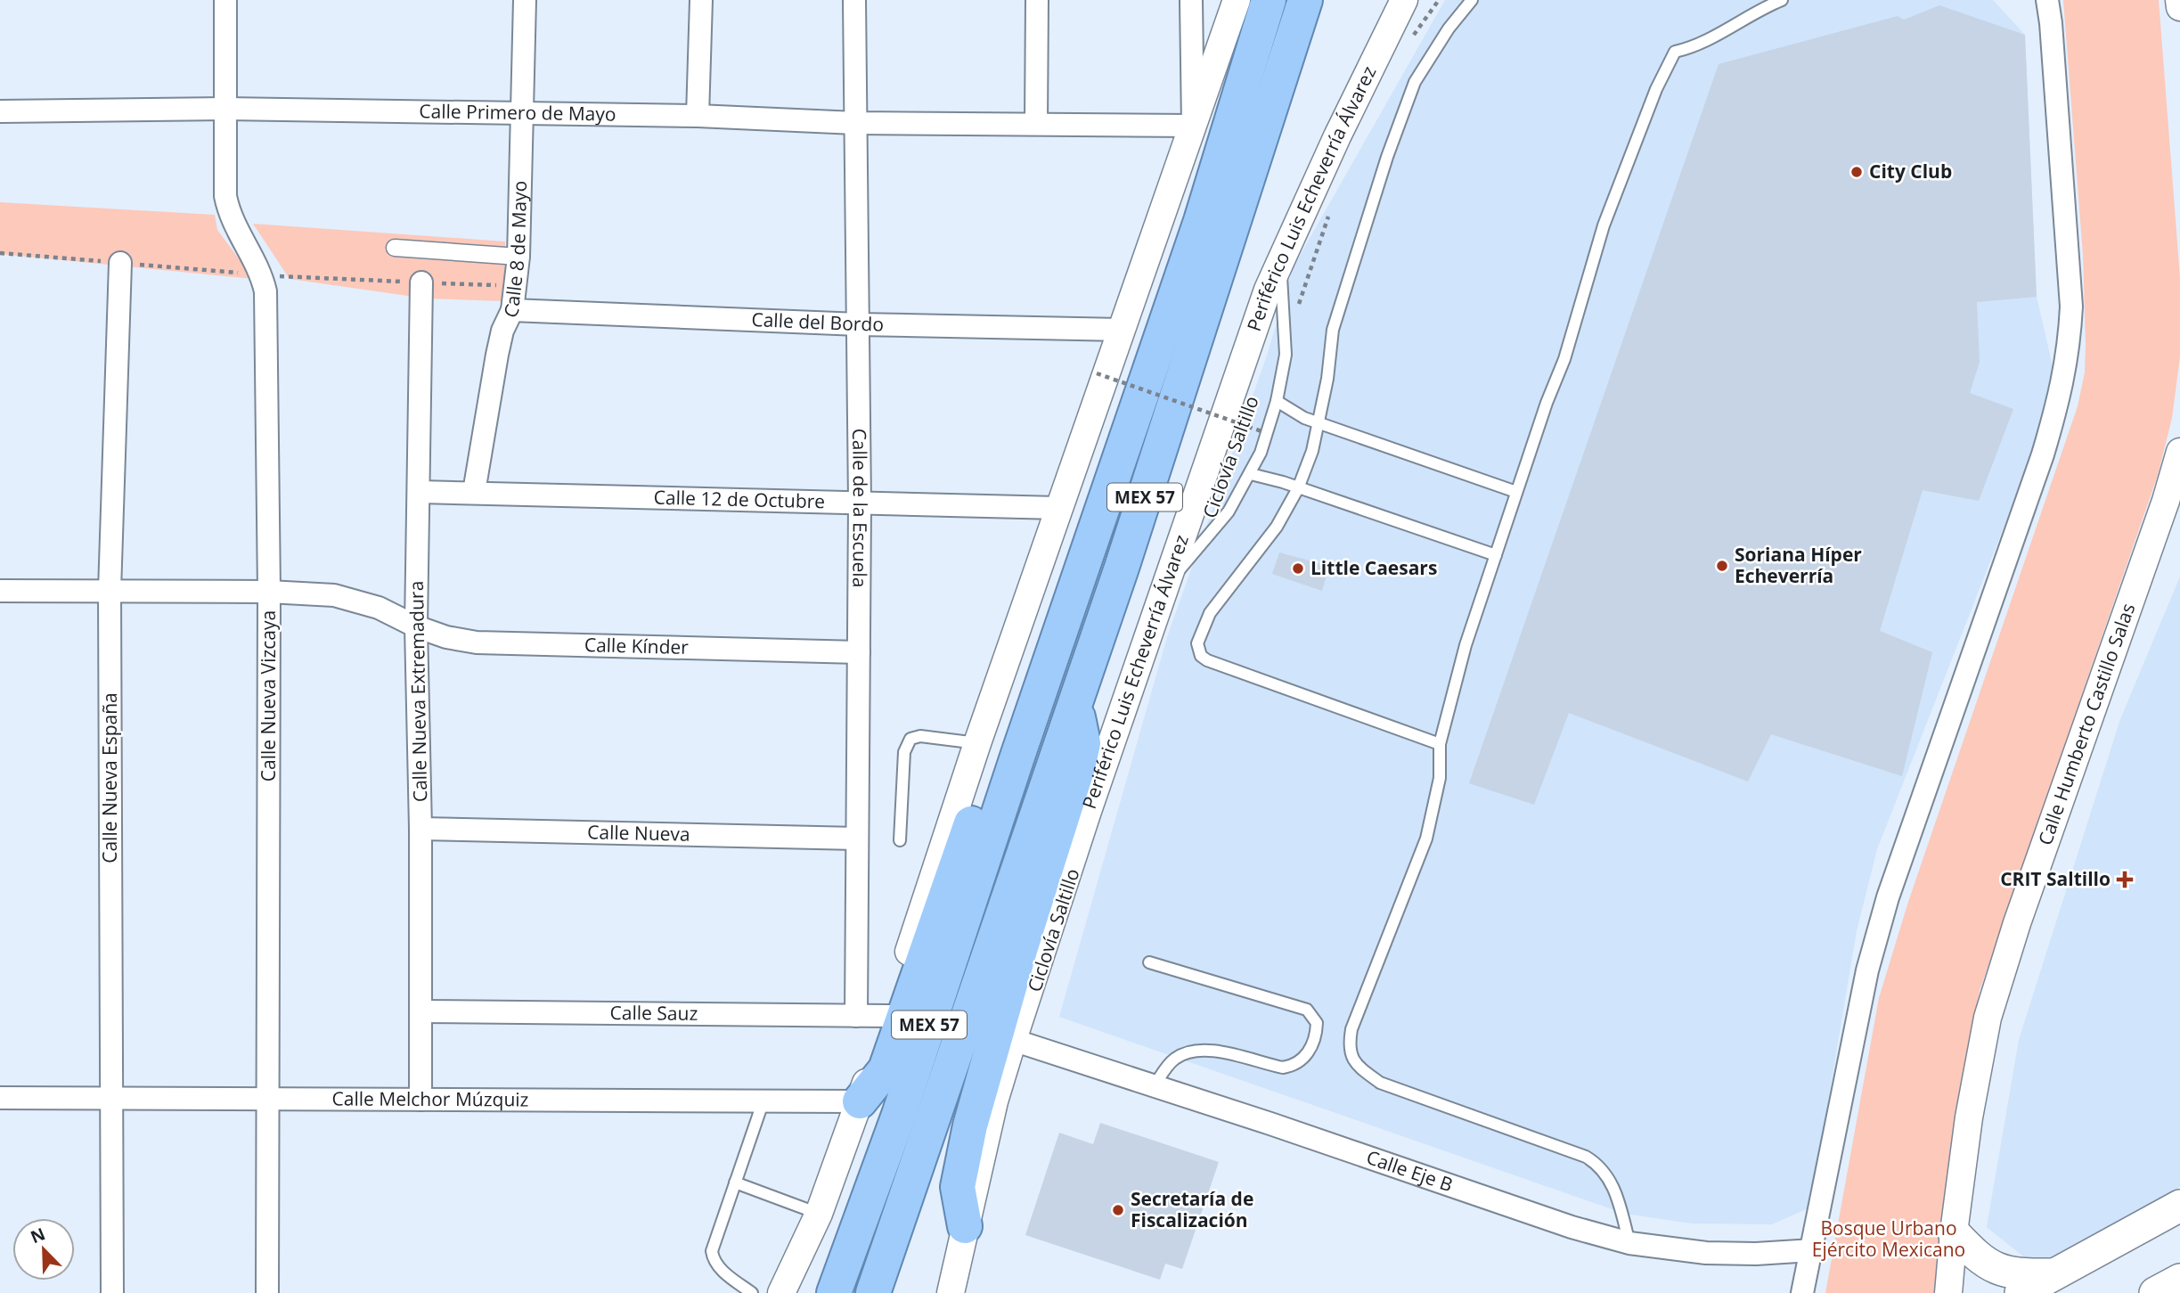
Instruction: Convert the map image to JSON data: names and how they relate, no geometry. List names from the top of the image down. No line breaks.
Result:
{"streets":{"highway":["MEX 57"],"street":["Calle Primero de Mayo","Periférico Luis Echeverría Álvarez","Calle 8 de Mayo","Calle del Bordo","Calle 12 de Octubre","Calle de la Escuela","Calle Kínder","Calle Nueva Extremadura","Calle Nueva Vizcaya","Calle Humberto Castillo Salas","Calle Nueva España","Calle Nueva","Calle Sauz","Calle Melchor Múzquiz","Calle Eje B"],"path":["Ciclovía Saltillo"]},"crossings":[["Calle Primero de Mayo","Calle 8 de Mayo"],["Calle Primero de Mayo","Calle de la Escuela"],["Calle Primero de Mayo","Calle Nueva Vizcaya"],["Periférico Luis Echeverría Álvarez","Calle Eje B"],["Calle 8 de Mayo","Calle del Bordo"],["Calle 8 de Mayo","Calle 12 de Octubre"],["Calle del Bordo","Calle de la Escuela"],["Calle 12 de Octubre","Calle de la Escuela"],["Calle 12 de Octubre","Calle Nueva Extremadura"],["Calle de la Escuela","Calle Kínder"],["Calle de la Escuela","Calle Nueva"],["Calle de la Escuela","Calle Sauz"],["Calle Kínder","Calle Nueva Extremadura"],["Calle Kínder","Calle Nueva Vizcaya"],["Calle Kínder","Calle Nueva España"],["Calle Nueva Extremadura","Calle Nueva"],["Calle Nueva Extremadura","Calle Sauz"],["Calle Nueva Extremadura","Calle Melchor Múzquiz"],["Calle Nueva Vizcaya","Calle Melchor Múzquiz"],["Calle Nueva España","Calle Melchor Múzquiz"]],"parks":["Bosque Urbano Ejército Mexicano"],"places":{"other":["City Club","Soriana Híper Echeverría","Little Caesars","Secretaría de Fiscalización"],"health":["CRIT Saltillo"]},"north":"top left"}
